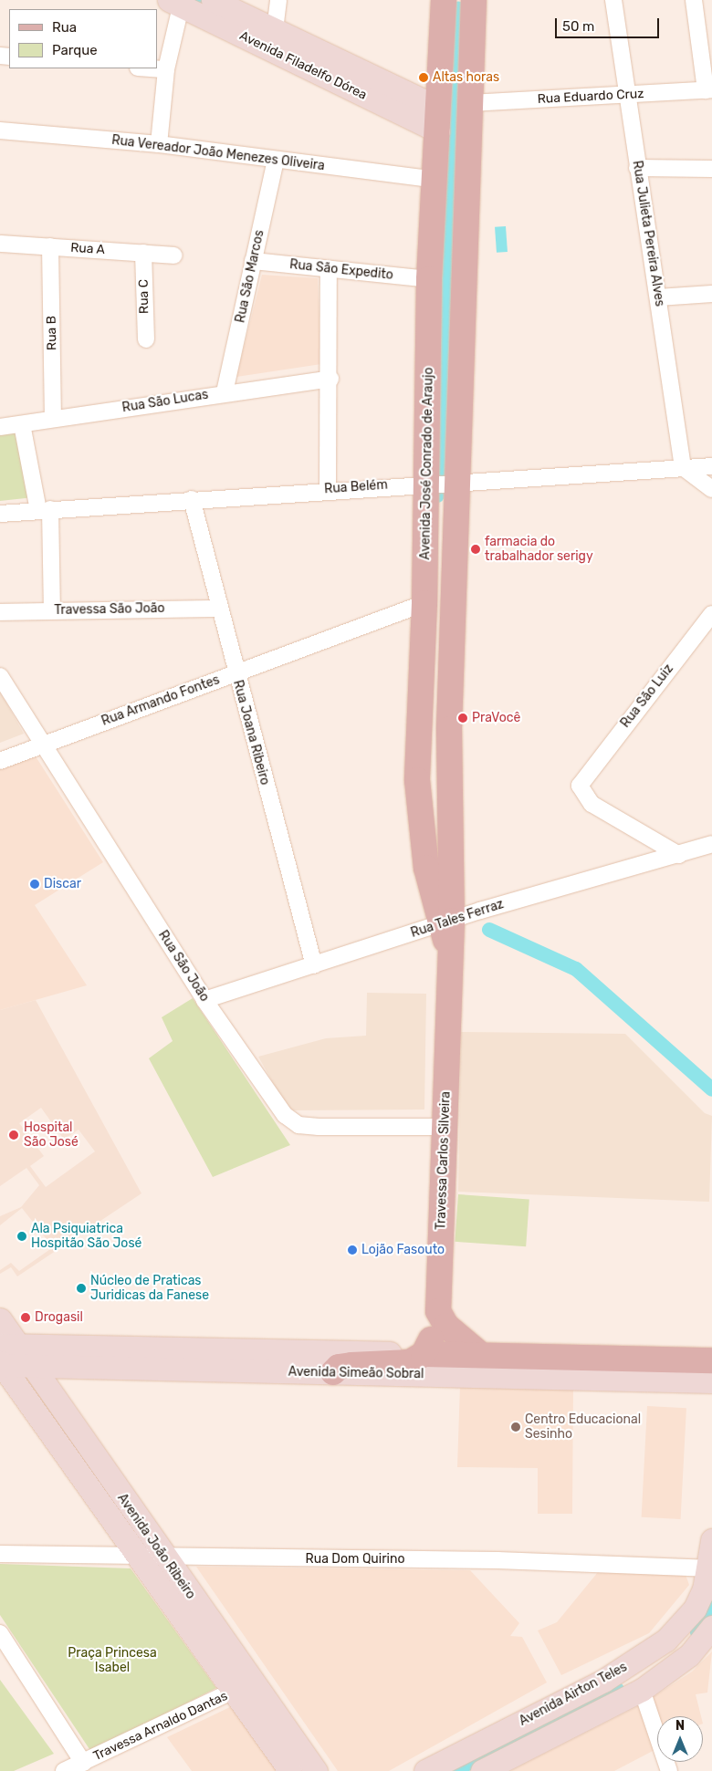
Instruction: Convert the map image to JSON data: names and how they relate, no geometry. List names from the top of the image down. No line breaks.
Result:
{"streets":{"main road":["Avenida Filadelfo Dórea","Avenida José Conrado de Araujo","Travessa Carlos Silveira","Avenida Simeão Sobral","Avenida João Ribeiro","Avenida Airton Teles"],"street":["Rua Eduardo Cruz","Rua Vereador João Menezes Oliveira","Rua Julieta Pereira Alves","Rua A","Rua São Expedito","Rua São Marcos","Rua C","Rua B","Rua São Lucas","Rua Belém","Travessa São João","Rua São Luiz","Rua Armando Fontes","Rua Joana Ribeiro","Rua Tales Ferraz","Rua São João","Rua Dom Quirino","Travessa Arnaldo Dantas"]},"crossings":[["Avenida Filadelfo Dórea","Avenida José Conrado de Araujo"],["Rua Eduardo Cruz","Rua Julieta Pereira Alves"],["Rua Vereador João Menezes Oliveira","Rua São Marcos"],["Rua Vereador João Menezes Oliveira","Avenida José Conrado de Araujo"],["Rua Julieta Pereira Alves","Rua Belém"],["Rua A","Rua C"],["Rua A","Rua B"],["Rua São Expedito","Rua São Marcos"],["Rua São Expedito","Avenida José Conrado de Araujo"],["Rua São Marcos","Rua São Lucas"],["Rua B","Rua São Lucas"],["Avenida José Conrado de Araujo","Rua Belém"],["Avenida José Conrado de Araujo","Rua Armando Fontes"],["Avenida José Conrado de Araujo","Rua Tales Ferraz"],["Avenida José Conrado de Araujo","Travessa Carlos Silveira"],["Rua Belém","Rua Joana Ribeiro"],["Travessa São João","Rua Joana Ribeiro"],["Rua São Luiz","Rua Tales Ferraz"],["Rua Armando Fontes","Rua Joana Ribeiro"],["Rua Armando Fontes","Rua São João"],["Rua Joana Ribeiro","Rua Tales Ferraz"],["Rua Tales Ferraz","Rua São João"],["Rua Tales Ferraz","Travessa Carlos Silveira"],["Rua São João","Travessa Carlos Silveira"],["Travessa Carlos Silveira","Avenida Simeão Sobral"],["Avenida Simeão Sobral","Avenida João Ribeiro"],["Avenida João Ribeiro","Rua Dom Quirino"],["Avenida João Ribeiro","Travessa Arnaldo Dantas"],["Rua Dom Quirino","Avenida Airton Teles"]],"parks":["Praça Princesa Isabel"],"places":["Altas horas","farmacia do trabalhador serigy","PraVocê","Discar","Hospital São José","Ala Psiquiatrica Hospitão São José","Lojão Fasouto","Núcleo de Praticas Juridicas da Fanese","Drogasil","Centro Educacional Sesinho"],"legend":["Rua","Parque"],"scale_bar":"50 m","north":"top"}
